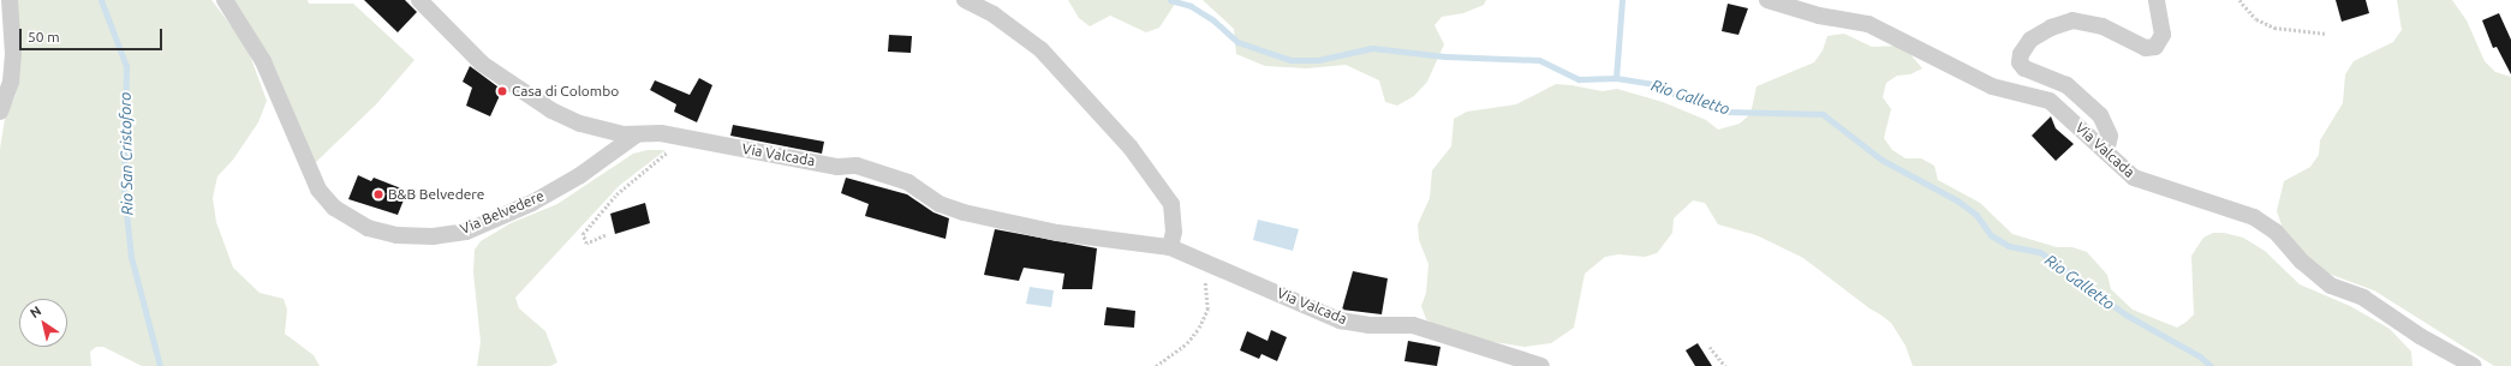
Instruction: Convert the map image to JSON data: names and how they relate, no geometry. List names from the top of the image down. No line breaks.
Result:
{"streets":{"street":["Via Valcada","Via Belvedere"]},"crossings":[["Via Valcada","Via Belvedere"]],"water":["Rio Galletto","Rio San Cristoforo"],"places":["Casa di Colombo","B&B Belvedere"],"scale_bar":"50 m","north":"top left"}
